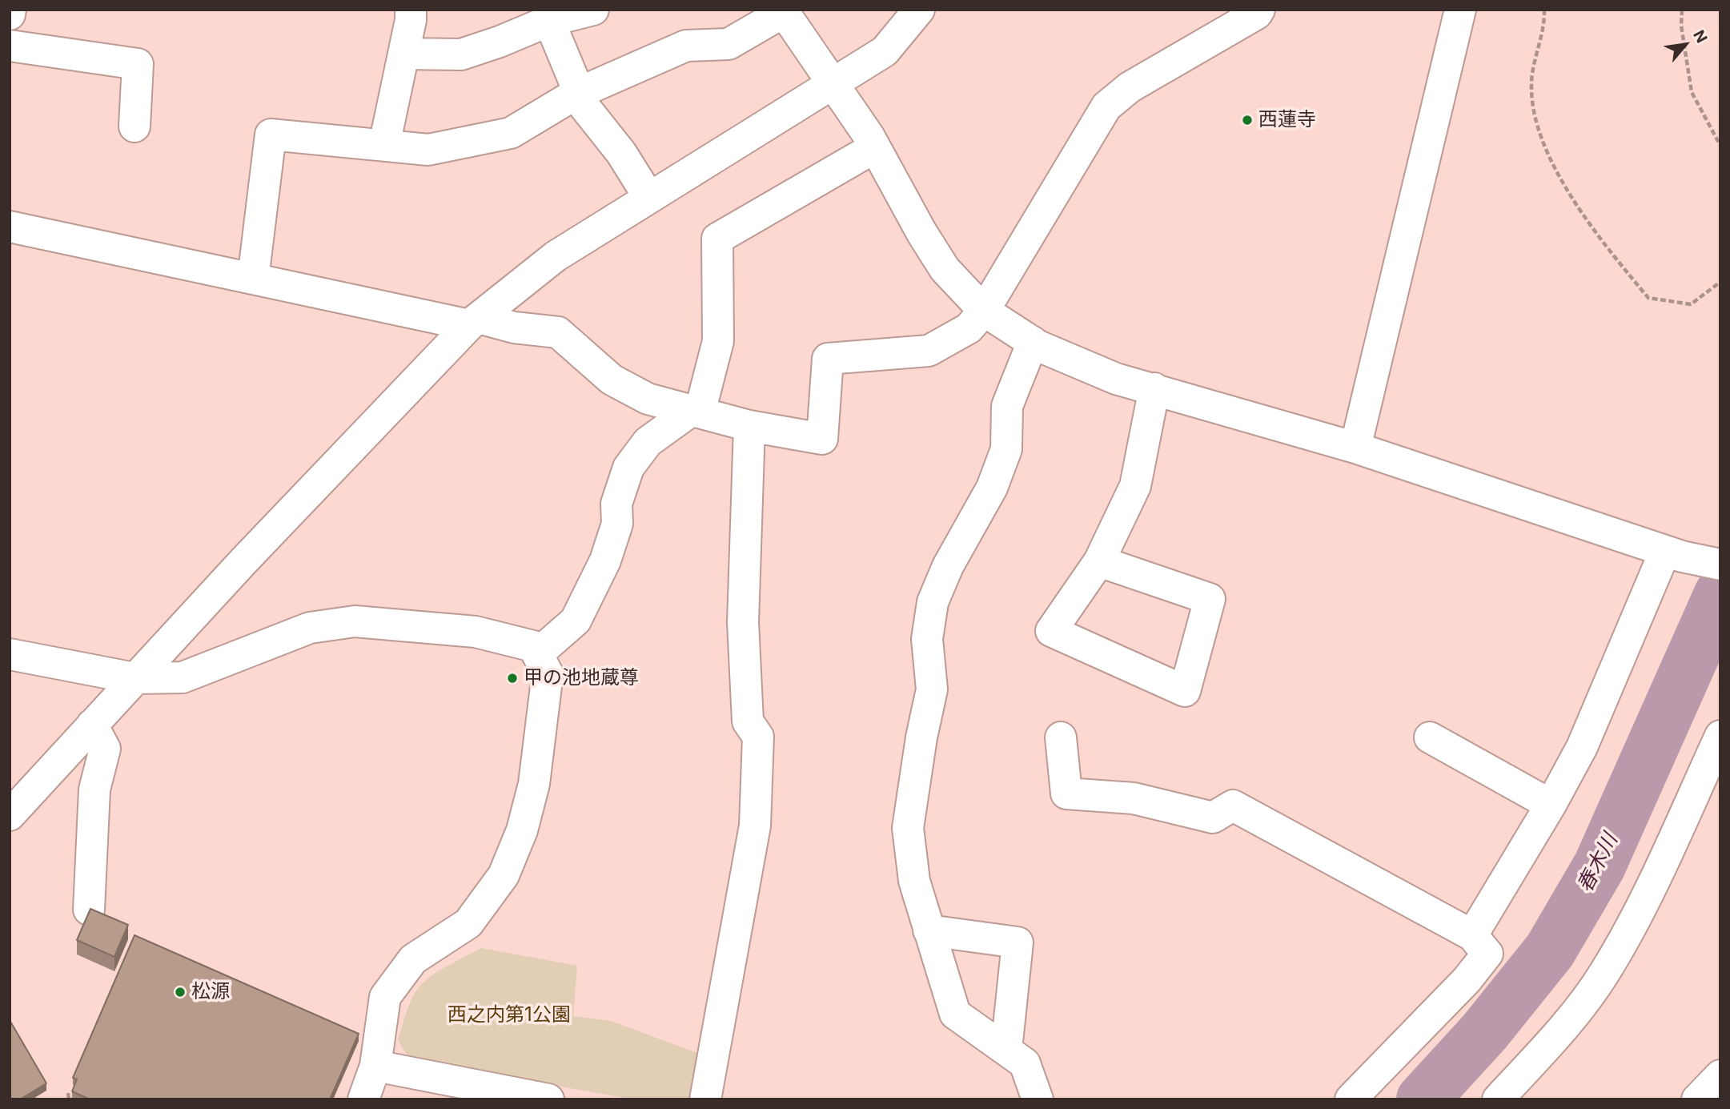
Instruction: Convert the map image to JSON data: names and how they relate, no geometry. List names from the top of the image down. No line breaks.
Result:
{"water":["春木川"],"parks":["西之内第1公園"],"places":["西蓮寺","甲の池地蔵尊","松源"],"north":"top right"}
